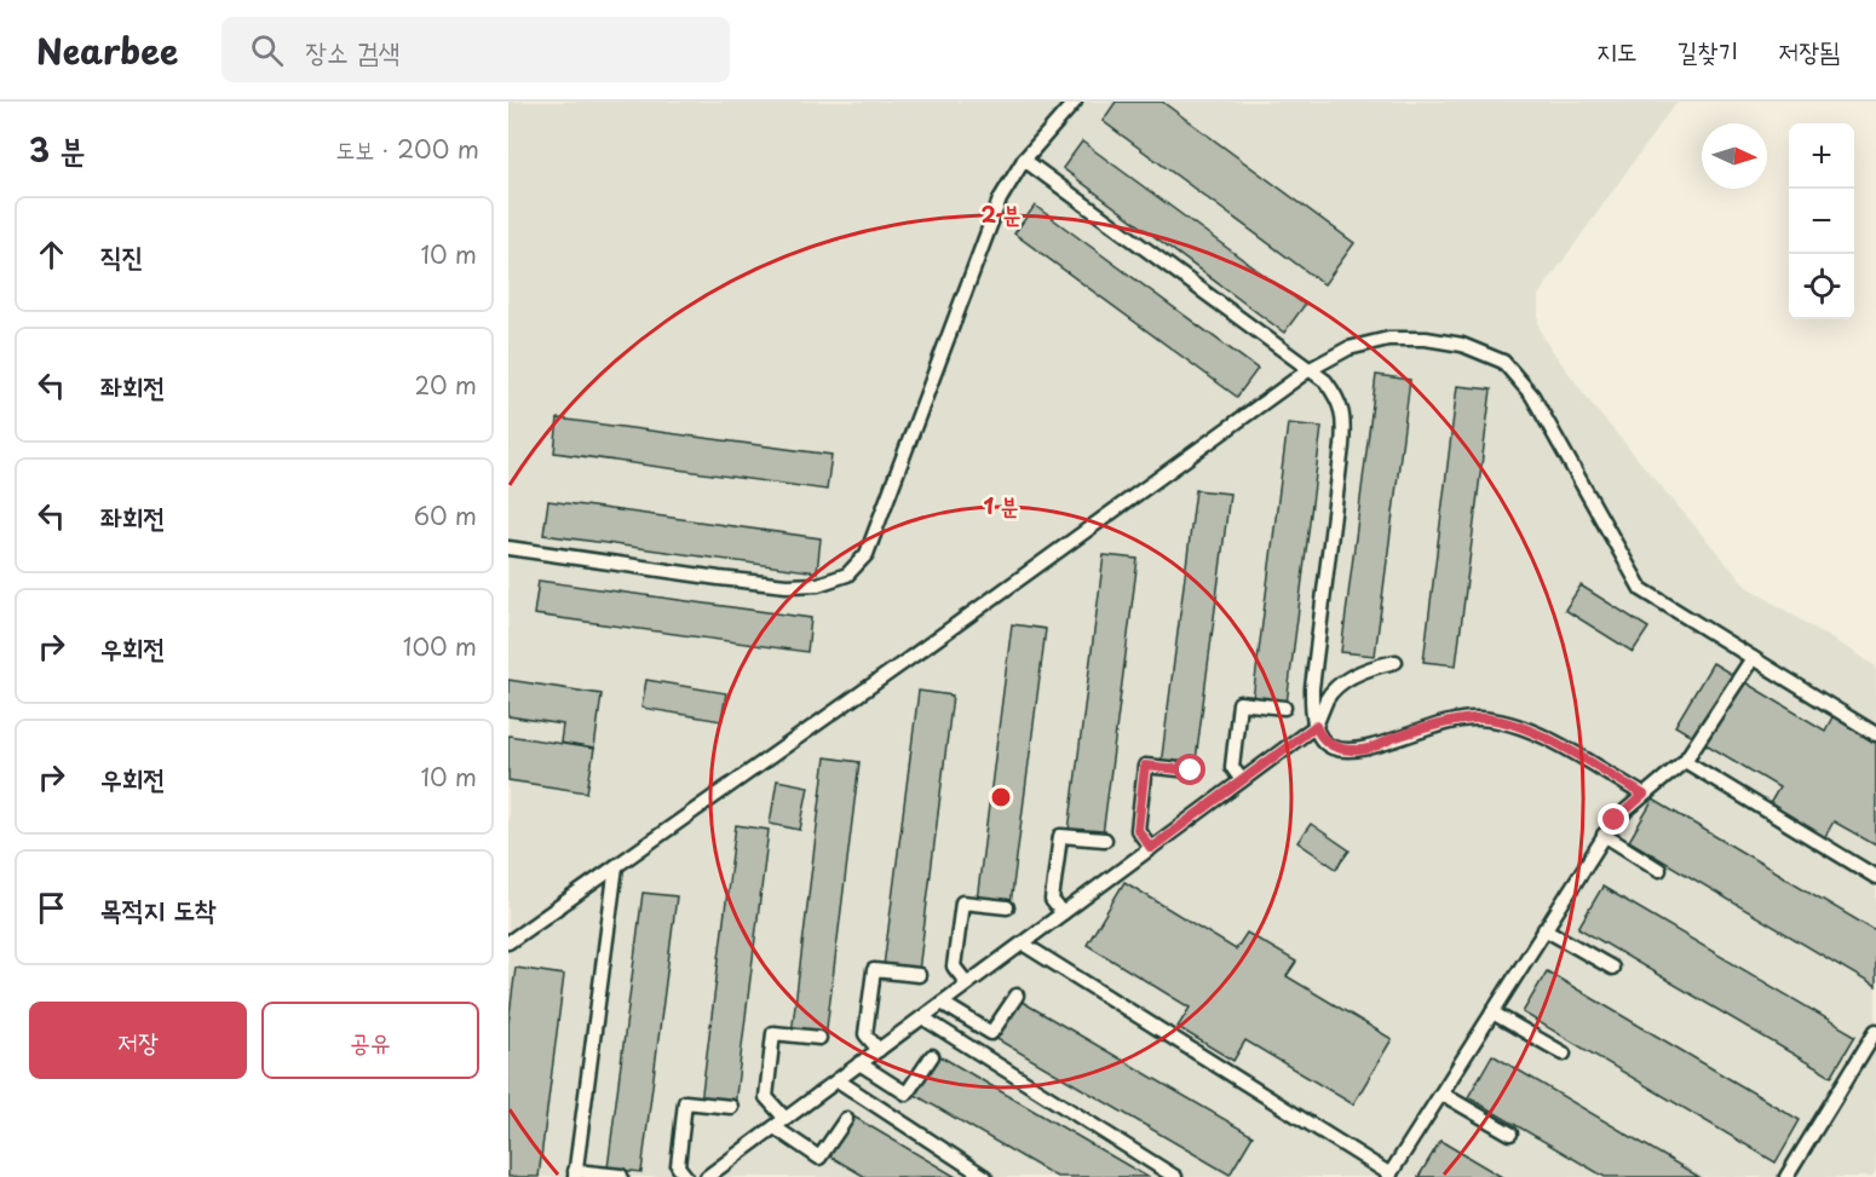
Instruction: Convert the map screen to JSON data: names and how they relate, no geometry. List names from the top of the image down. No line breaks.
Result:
{"north":"right","page":{"header":"Nearbee","search":"장소 검색","nav":["지도","길찾기","저장됨"],"heading":["3 분","도보 · 200 m"],"map_buttons":["+","−"],"list":[["직진","10 m"],["좌회전","20 m"],["좌회전","60 m"],["우회전","100 m"],["우회전","10 m"],"목적지 도착"],"buttons":["저장","공유"]},"rings":["2 분","1 분"]}
